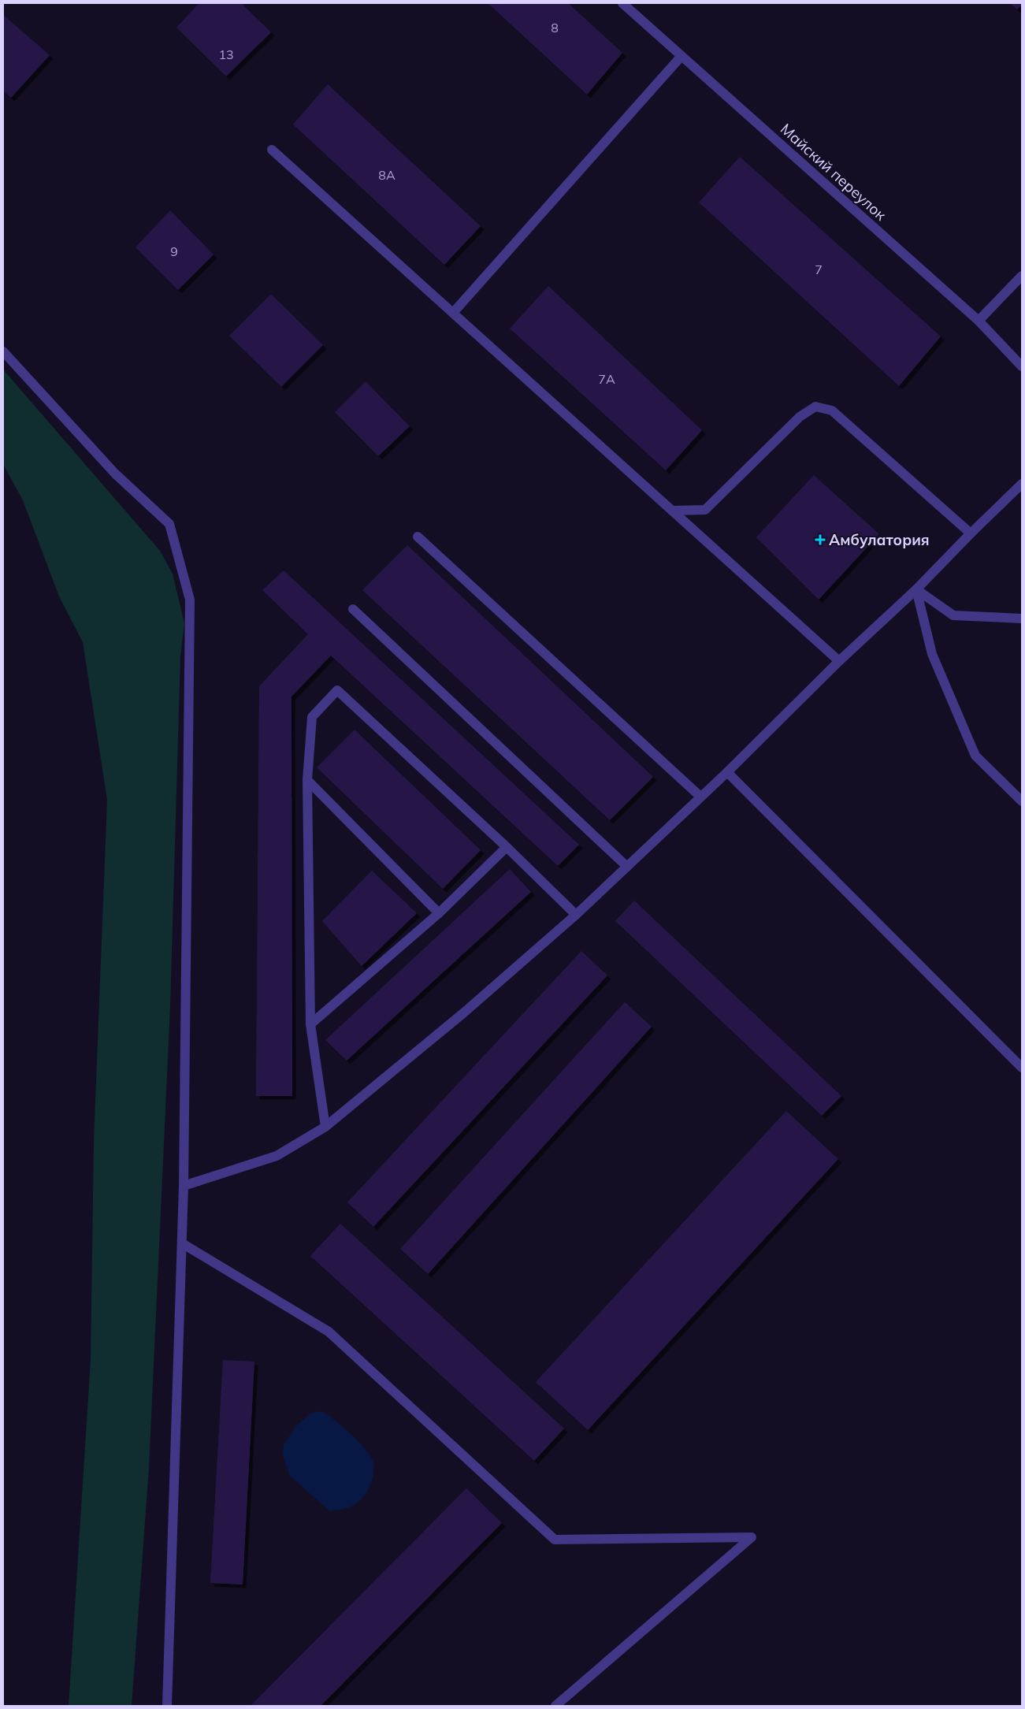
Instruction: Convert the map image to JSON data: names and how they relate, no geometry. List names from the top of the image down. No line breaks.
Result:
{"streets":{"street":["Майский переулок"]},"places":{"health":["Амбулатория"]},"house_numbers":["8","13","8А","9","7","7А"]}
